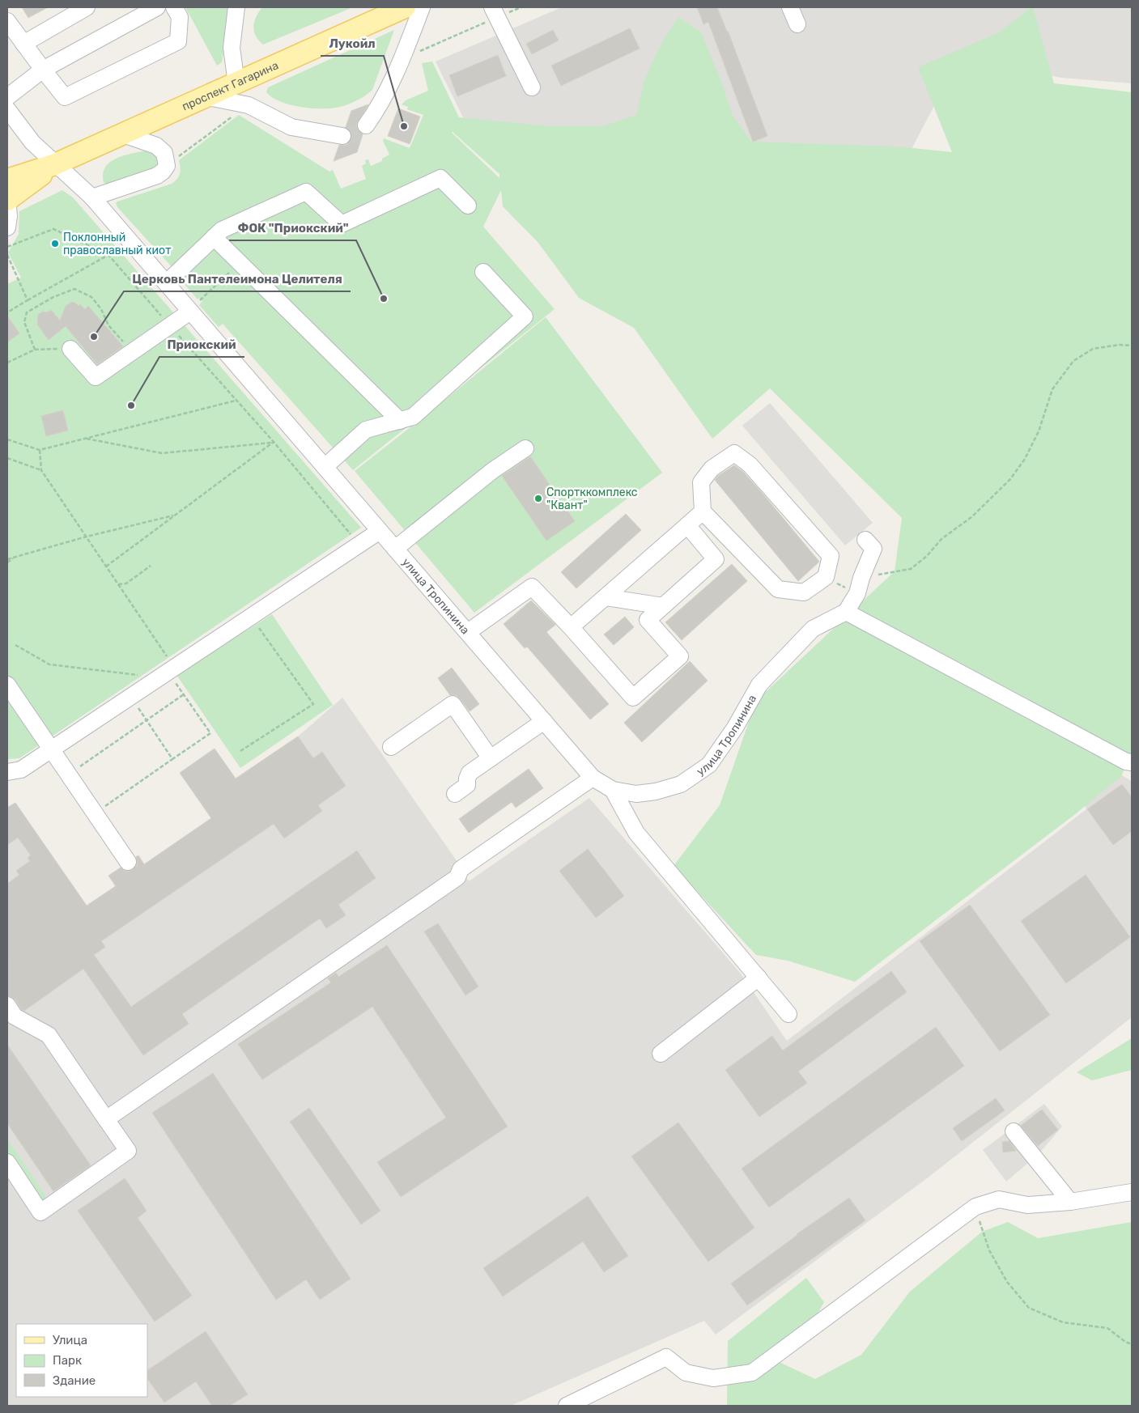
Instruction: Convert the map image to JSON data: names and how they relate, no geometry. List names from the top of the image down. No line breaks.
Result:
{"streets":{"main road":["проспект Гагарина"],"street":["улица Тропинина"]},"crossings":[["проспект Гагарина","улица Тропинина"]],"places":["Лукойл","Поклонный православный киот","ФОК \"Приокский\"","Церковь Пантелеимона Целителя","Приокский","Спортккомплекс \"Квант\""],"legend":["Улица","Парк","Здание"]}
